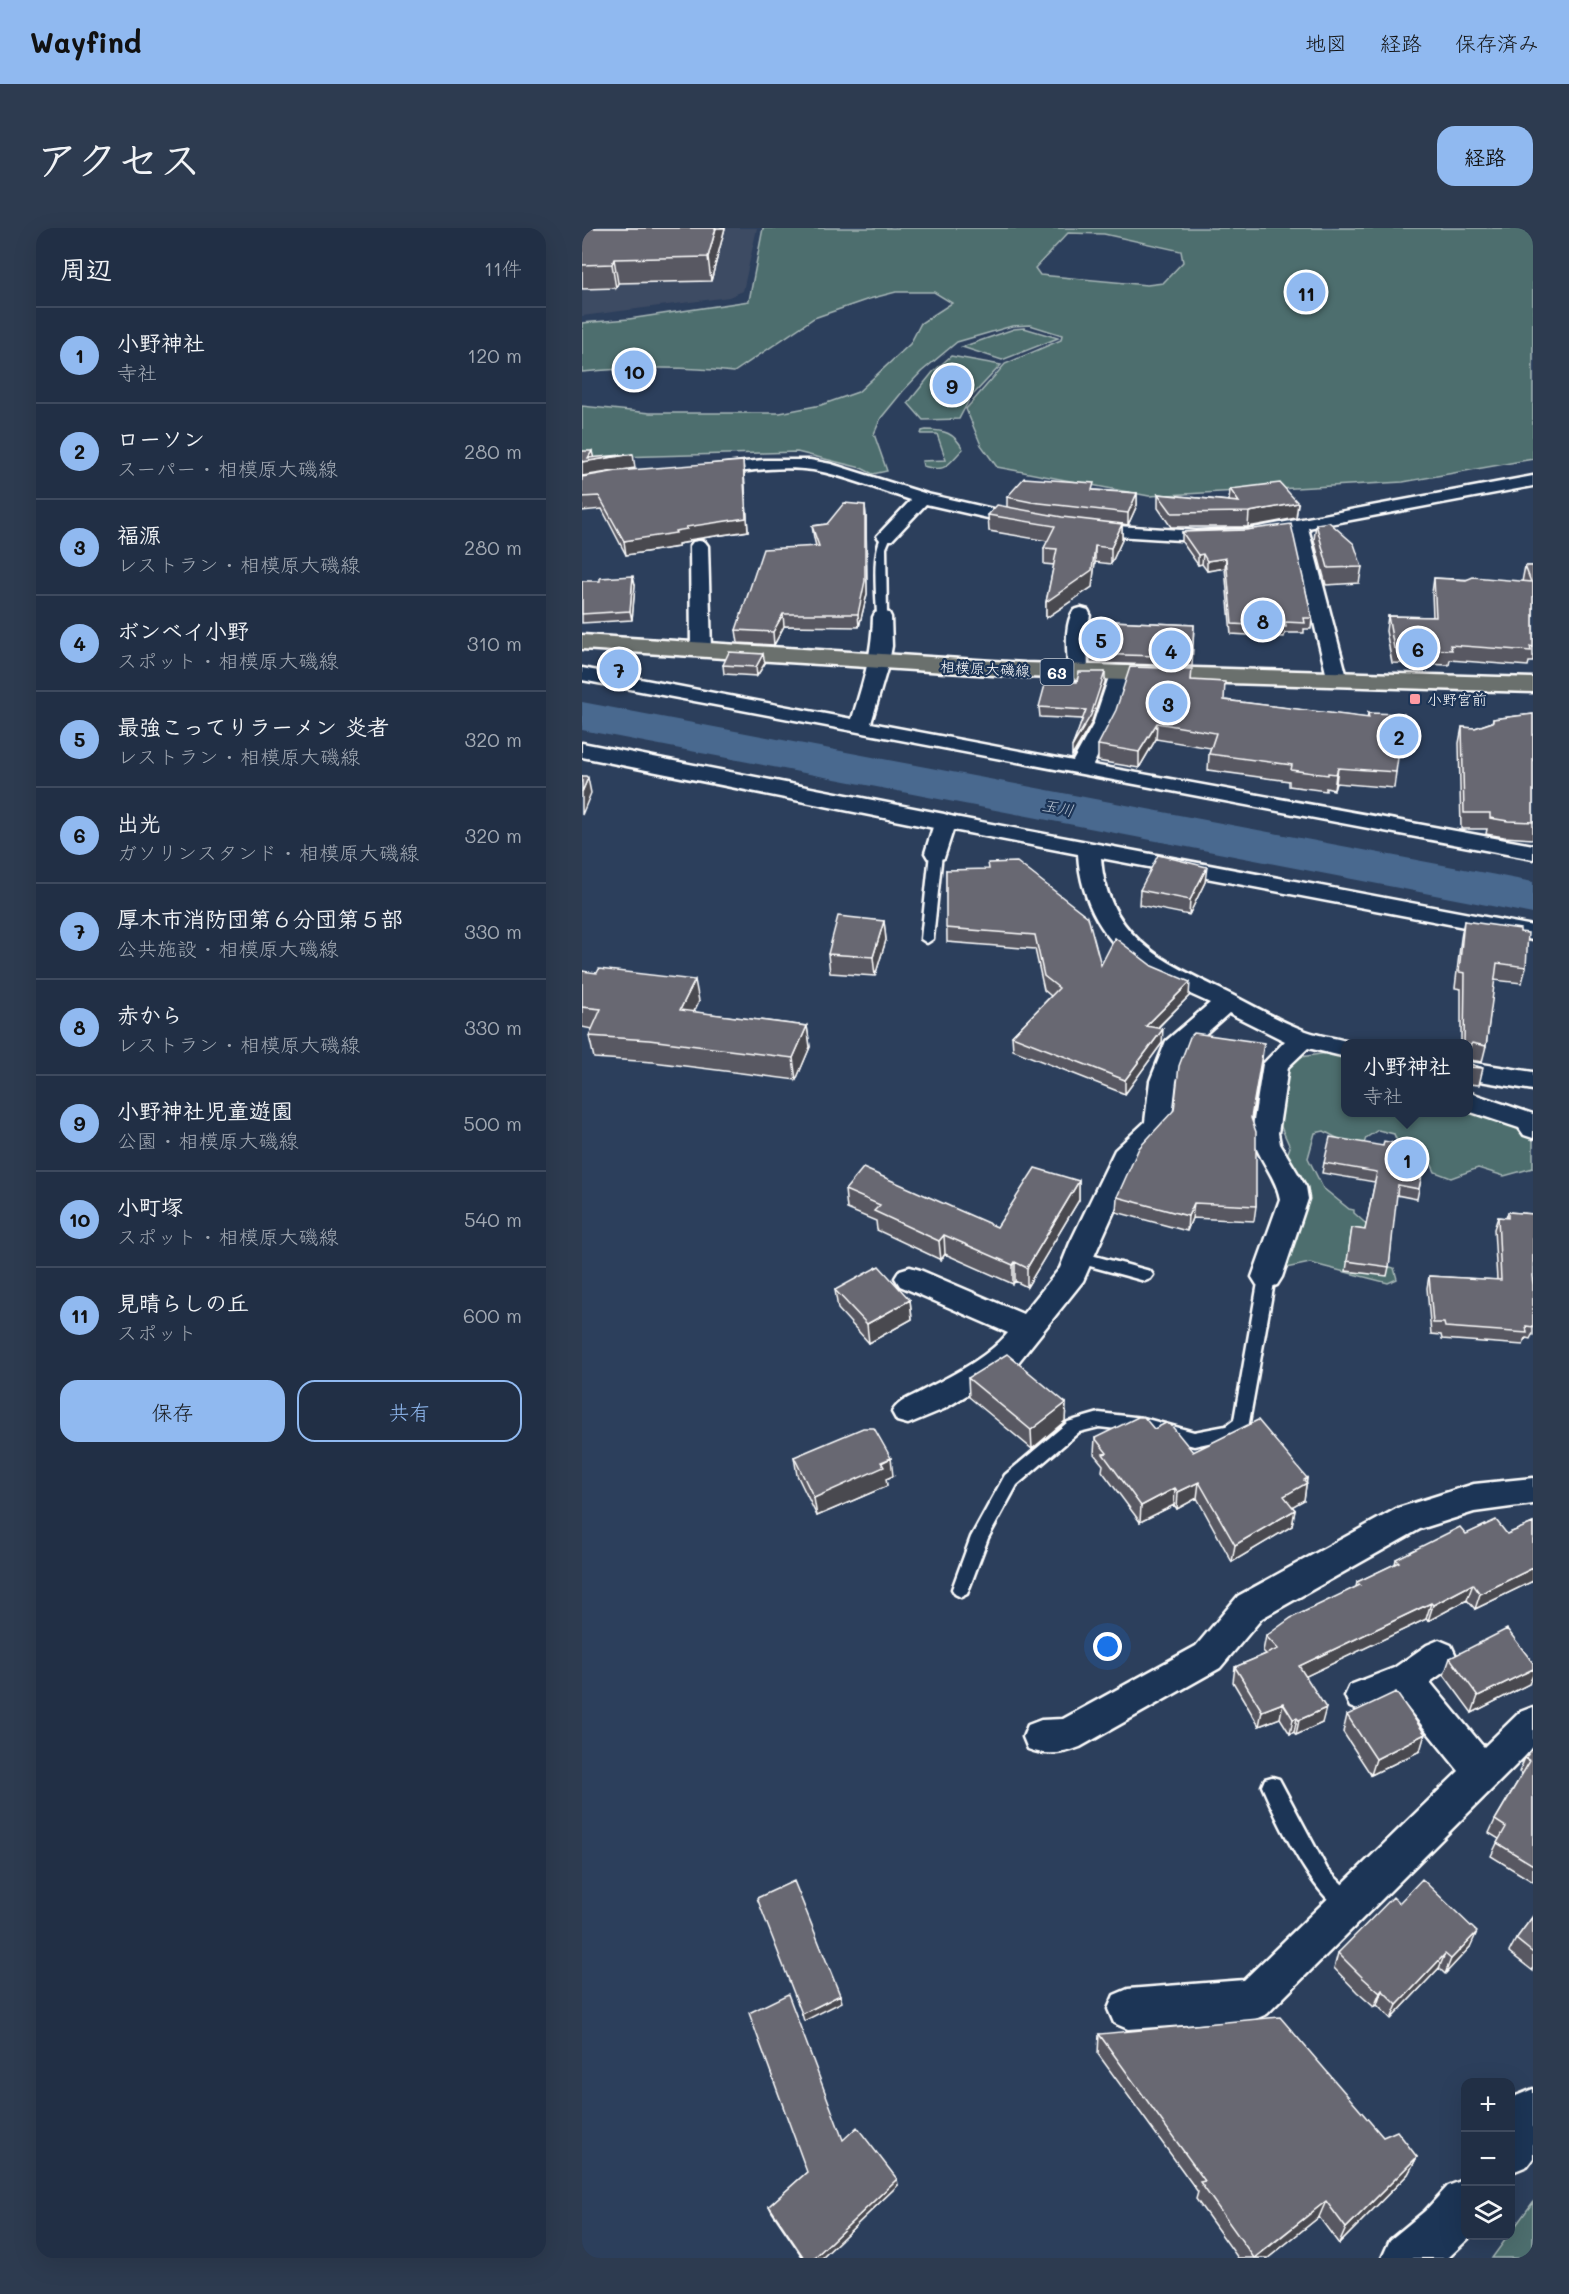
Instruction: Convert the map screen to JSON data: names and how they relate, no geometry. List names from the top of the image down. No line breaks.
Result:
{"streets":{"main road":["相模原大磯線","63"]},"water":["玉川"],"places":{"transit":["小野宮前"]},"page":{"header":"Wayfind","nav":["地図","経路","保存済み"],"title":"アクセス","buttons":["経路",["保存","共有"]],"heading":["周辺","11件"],"pins":["11","10","9","8","5","6","4","7","3","2","1"],"list":[{"mark":"1","name":"小野神社","note":"寺社","value":"120 m"},{"mark":"2","name":"ローソン","note":"スーパー · 相模原大磯線","value":"280 m"},{"mark":"3","name":"福源","note":"レストラン · 相模原大磯線","value":"280 m"},{"mark":"4","name":"ボンベイ小野","note":"スポット · 相模原大磯線","value":"310 m"},{"mark":"5","name":"最強こってりラーメン 炎者","note":"レストラン · 相模原大磯線","value":"320 m"},{"mark":"6","name":"出光","note":"ガソリンスタンド · 相模原大磯線","value":"320 m"},{"mark":"7","name":"厚木市消防団第６分団第５部","note":"公共施設 · 相模原大磯線","value":"330 m"},{"mark":"8","name":"赤から","note":"レストラン · 相模原大磯線","value":"330 m"},{"mark":"9","name":"小野神社児童遊園","note":"公園 · 相模原大磯線","value":"500 m"},{"mark":"10","name":"小町塚","note":"スポット · 相模原大磯線","value":"540 m"},{"mark":"11","name":"見晴らしの丘","note":"スポット","value":"600 m"}],"popup":["小野神社","寺社"],"map_buttons":["+","−"]}}
